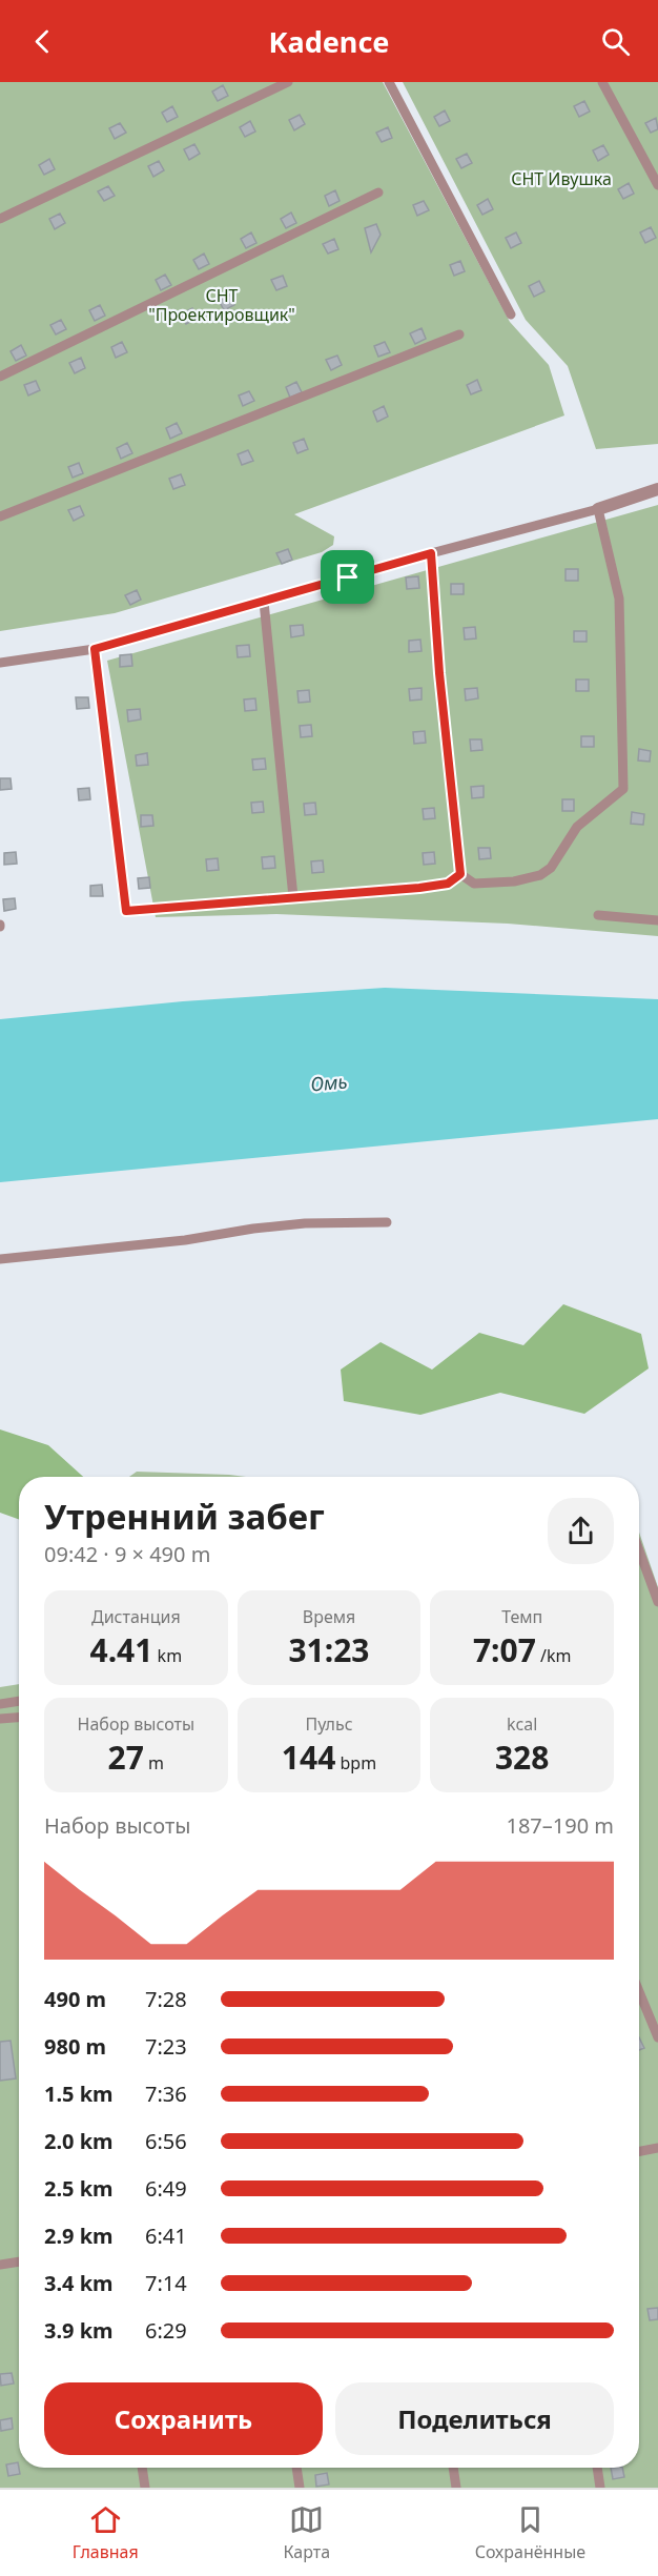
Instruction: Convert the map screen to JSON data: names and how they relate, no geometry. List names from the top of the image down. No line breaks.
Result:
{"water":["Омь"],"parks":["СНТ Ивушка","СНТ \"Проектировщик\""],"page":{"header":"Kadence","heading":["Утренний забег","09:42 · 9 × 490 m"],"stats":[["Дистанция","4.41 km"],["Время","31:23"],["Темп","7:07 /km"],["Набор высоты","27 m"],["Пульс","144 bpm"],["kcal","328"]],"chart":["Набор высоты","187–190 m"],"list":[{"name":"490 m","note":"7:28"},{"name":"980 m","note":"7:23"},{"name":"1.5 km","note":"7:36"},{"name":"2.0 km","note":"6:56"},{"name":"2.5 km","note":"6:49"},{"name":"2.9 km","note":"6:41"},{"name":"3.4 km","note":"7:14"},{"name":"3.9 km","note":"6:29"}],"buttons":["Сохранить","Поделиться"],"tabs":["Главная","Карта","Сохранённые"]}}
